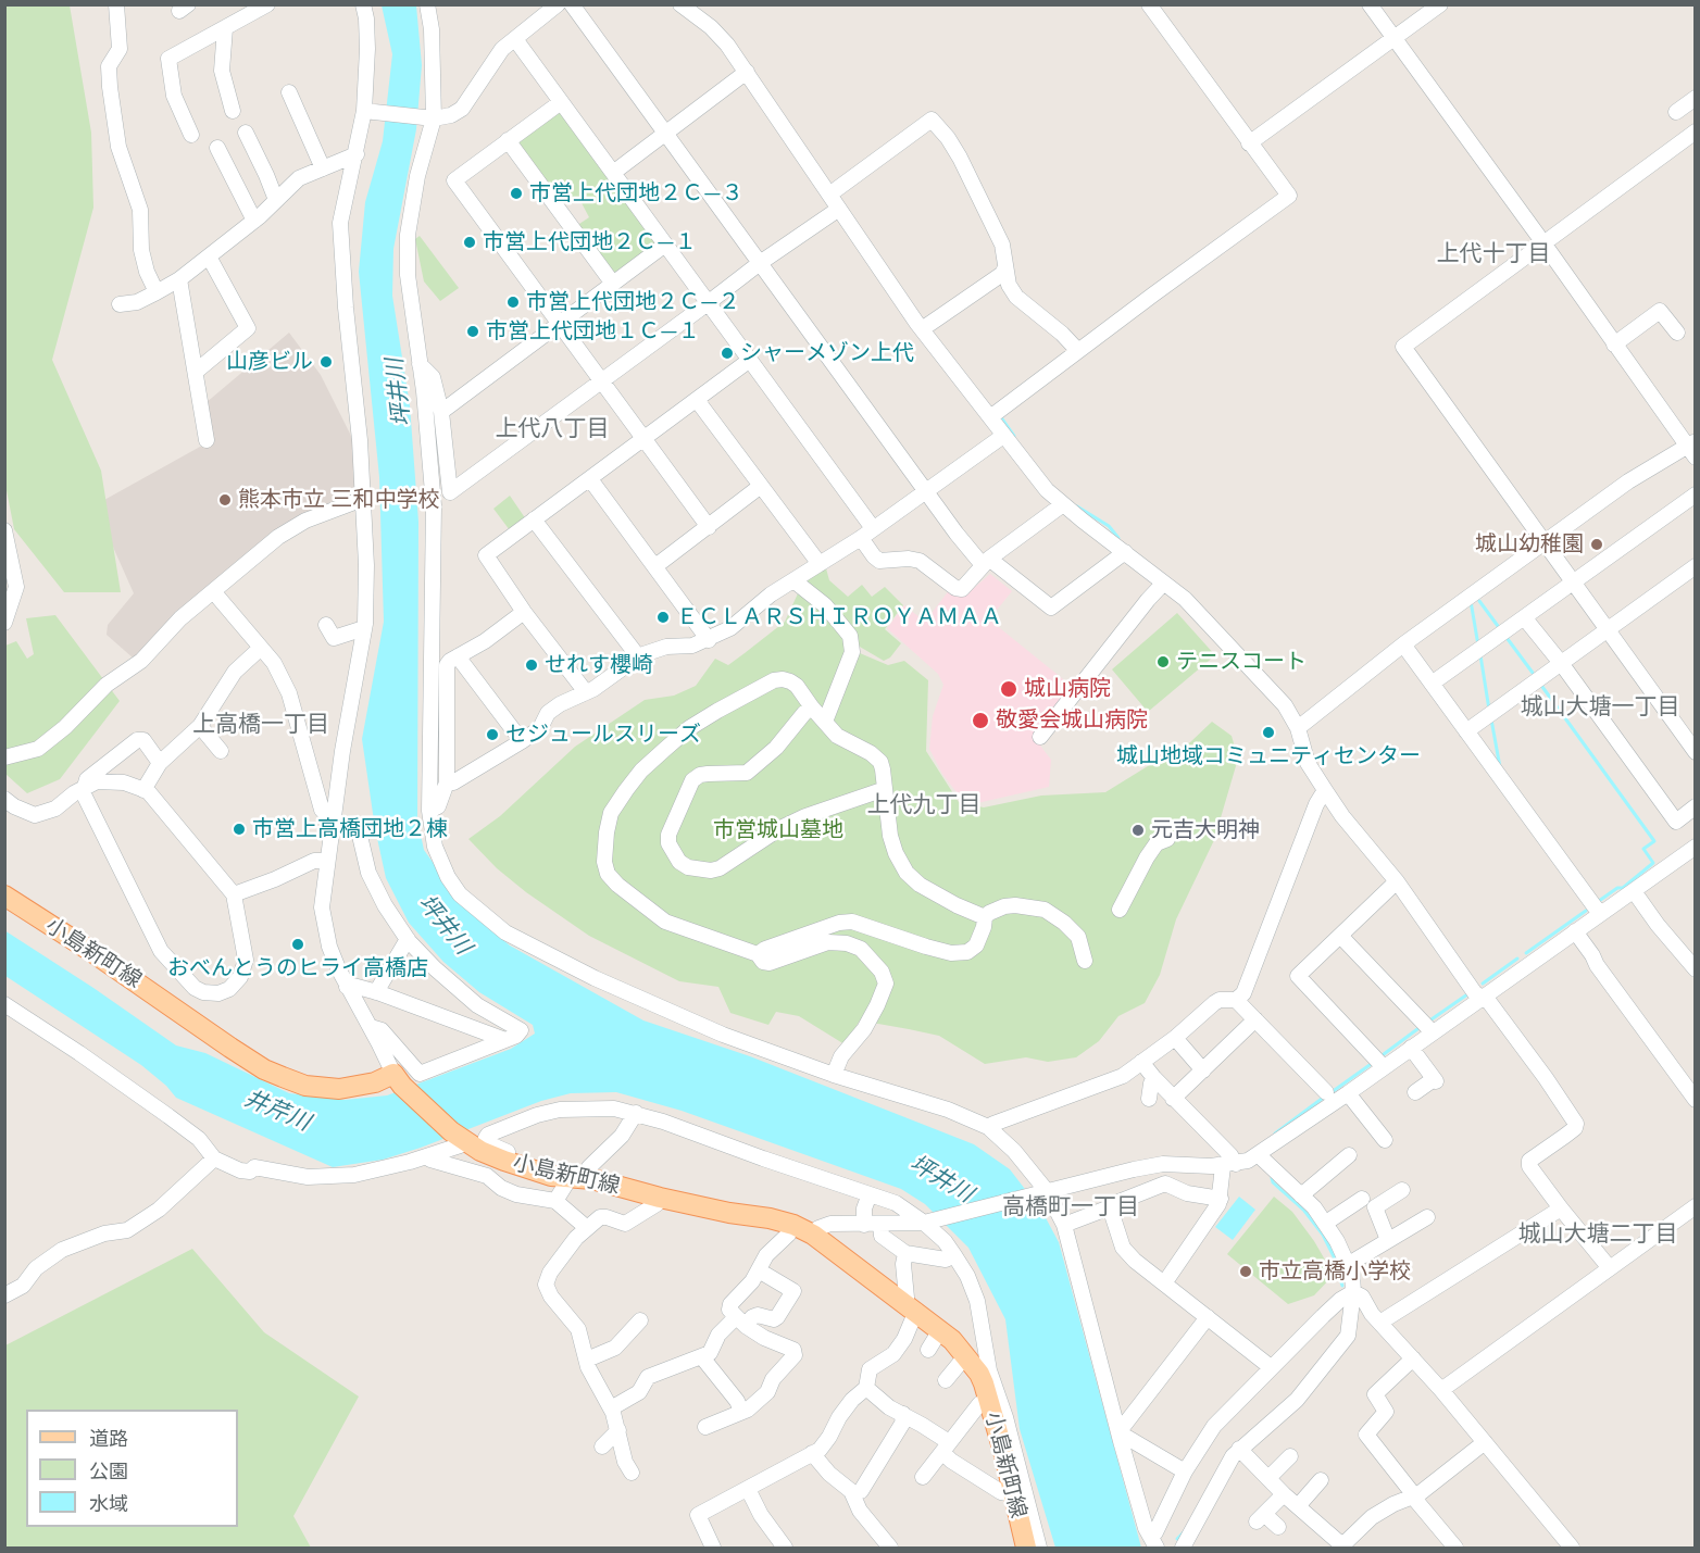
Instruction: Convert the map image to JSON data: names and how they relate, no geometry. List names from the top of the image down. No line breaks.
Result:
{"streets":{"main road":["小島新町線"]},"districts":["上代十丁目","上代八丁目","城山大塘一丁目","上高橋一丁目","上代九丁目","高橋町一丁目","城山大塘二丁目"],"water":["坪井川","井芹川"],"parks":["市営城山墓地"],"places":["市営上代団地２Ｃ―３","市営上代団地２Ｃ―１","市営上代団地２Ｃ―２","市営上代団地１Ｃ―１","シャーメゾン上代","山彦ビル","熊本市立 三和中学校","城山幼稚園","ＥＣＬＡＲＳＨＩＲＯＹＡＭＡＡ","テニスコート","せれす櫻崎","城山病院","敬愛会城山病院","城山地域コミュニティセンター","セジュールスリーズ","市営上高橋団地２棟","元吉大明神","おべんとうのヒライ高橋店","市立高橋小学校"],"legend":["道路","公園","水域"]}
